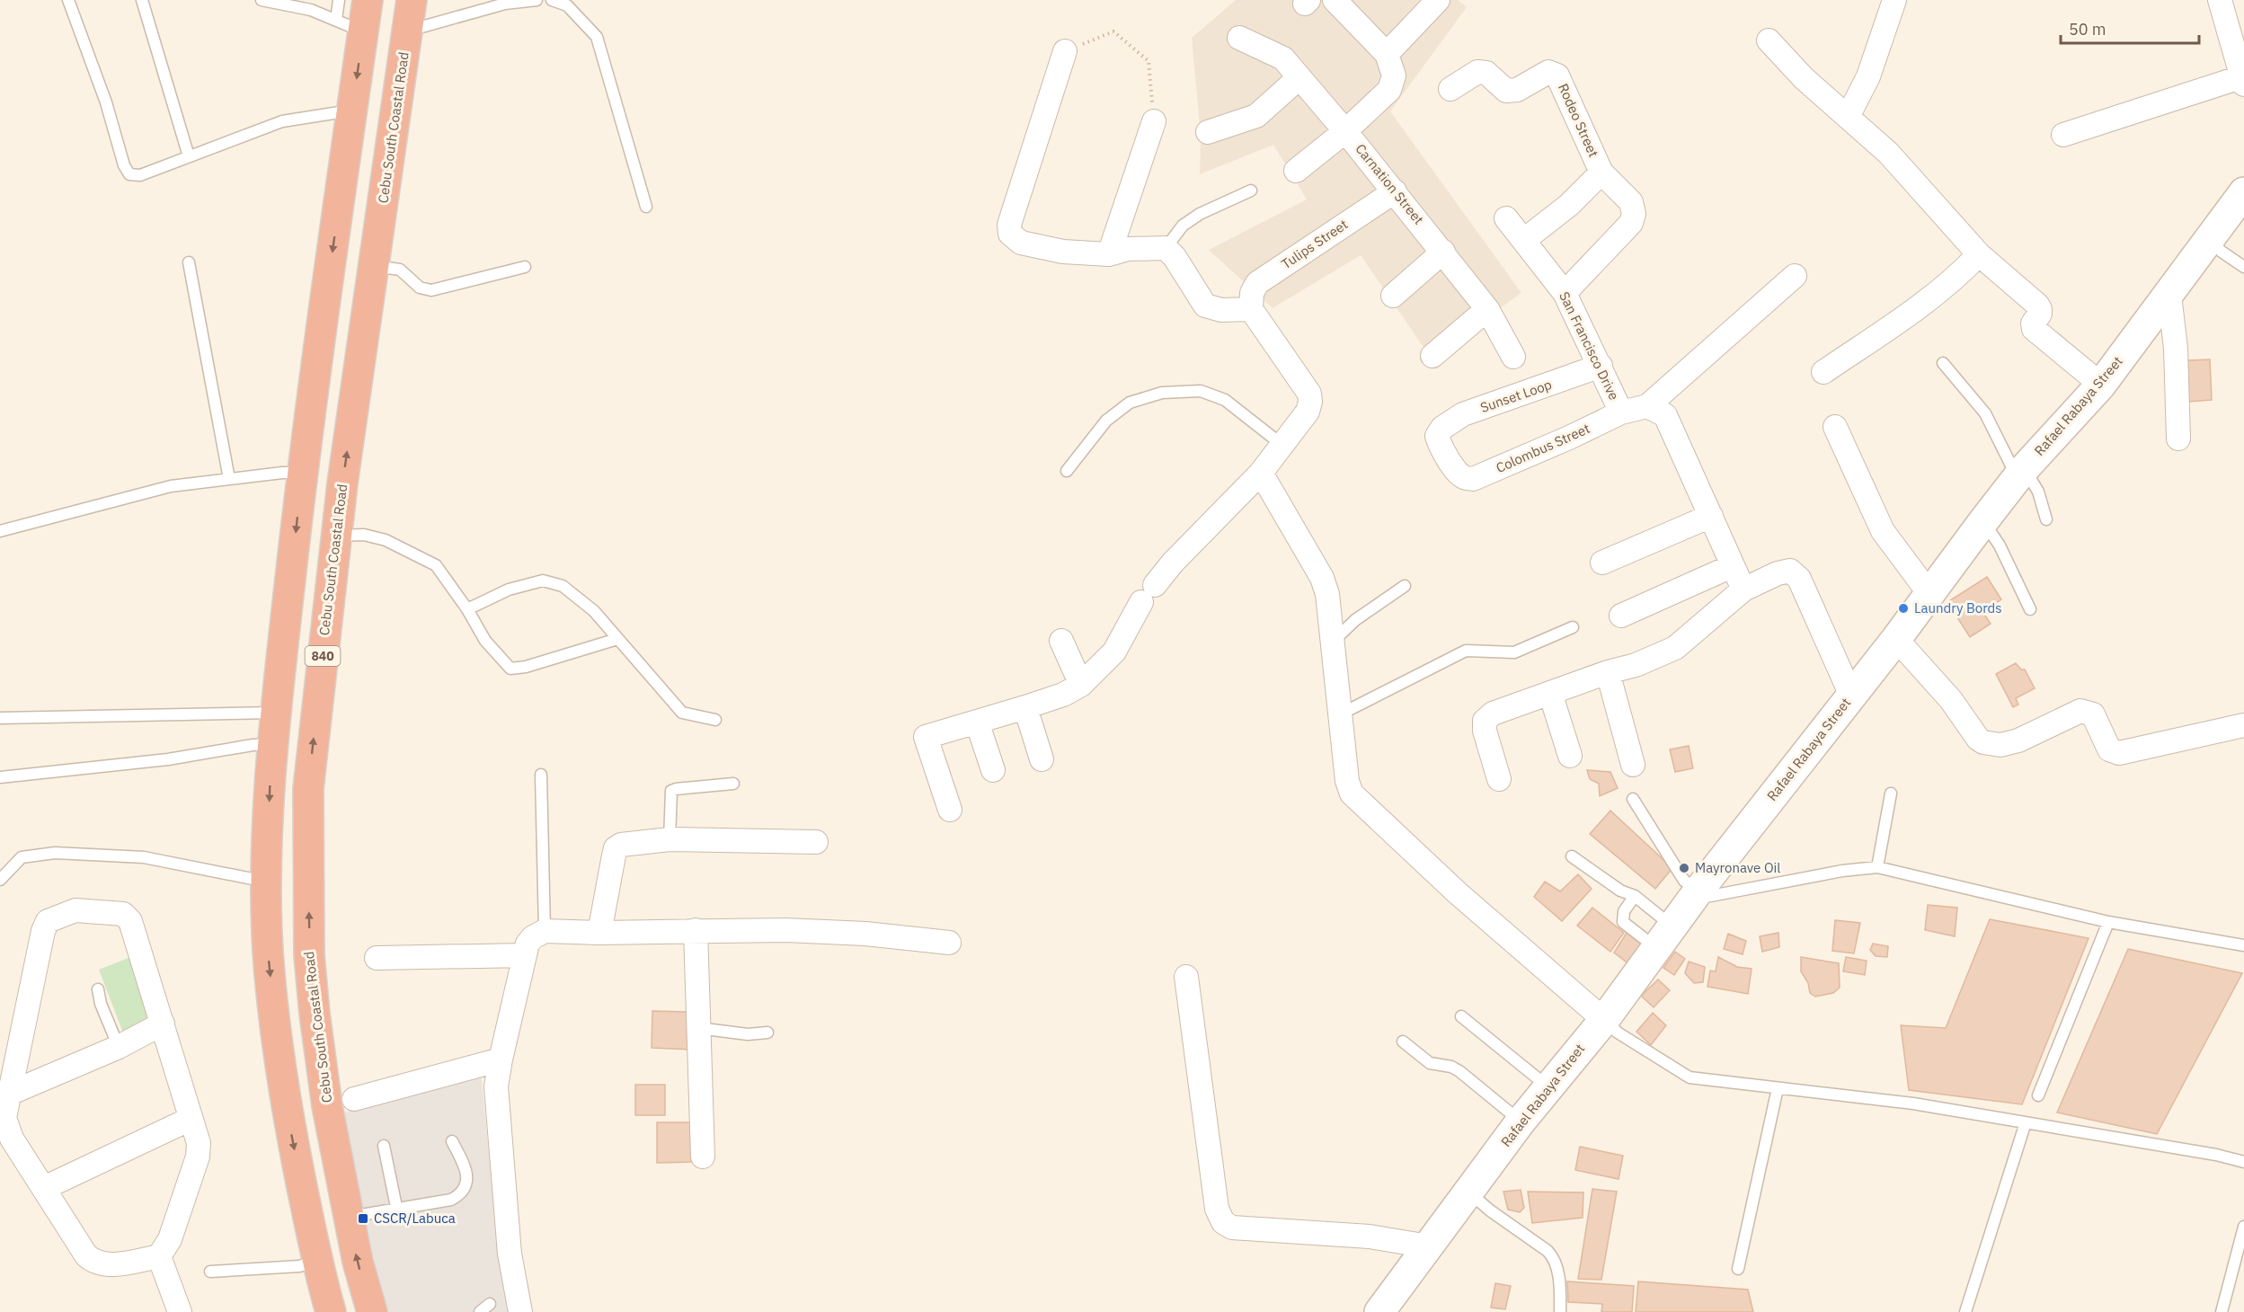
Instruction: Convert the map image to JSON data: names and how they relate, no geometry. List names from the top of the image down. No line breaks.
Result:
{"streets":{"highway":["Cebu South Coastal Road","840"],"main road":["Rafael Rabaya Street"],"street":["Rodeo Street","Carnation Street","Tulips Street","San Francisco Drive","Sunset Loop","Colombus Street"]},"crossings":[["Rodeo Street","San Francisco Drive"],["Carnation Street","Tulips Street"],["San Francisco Drive","Sunset Loop"],["San Francisco Drive","Colombus Street"],["Sunset Loop","Colombus Street"]],"places":{"other":["Laundry Bords","Mayronave Oil"],"transit":["CSCR/Labuca"]},"scale_bar":"50 m"}
